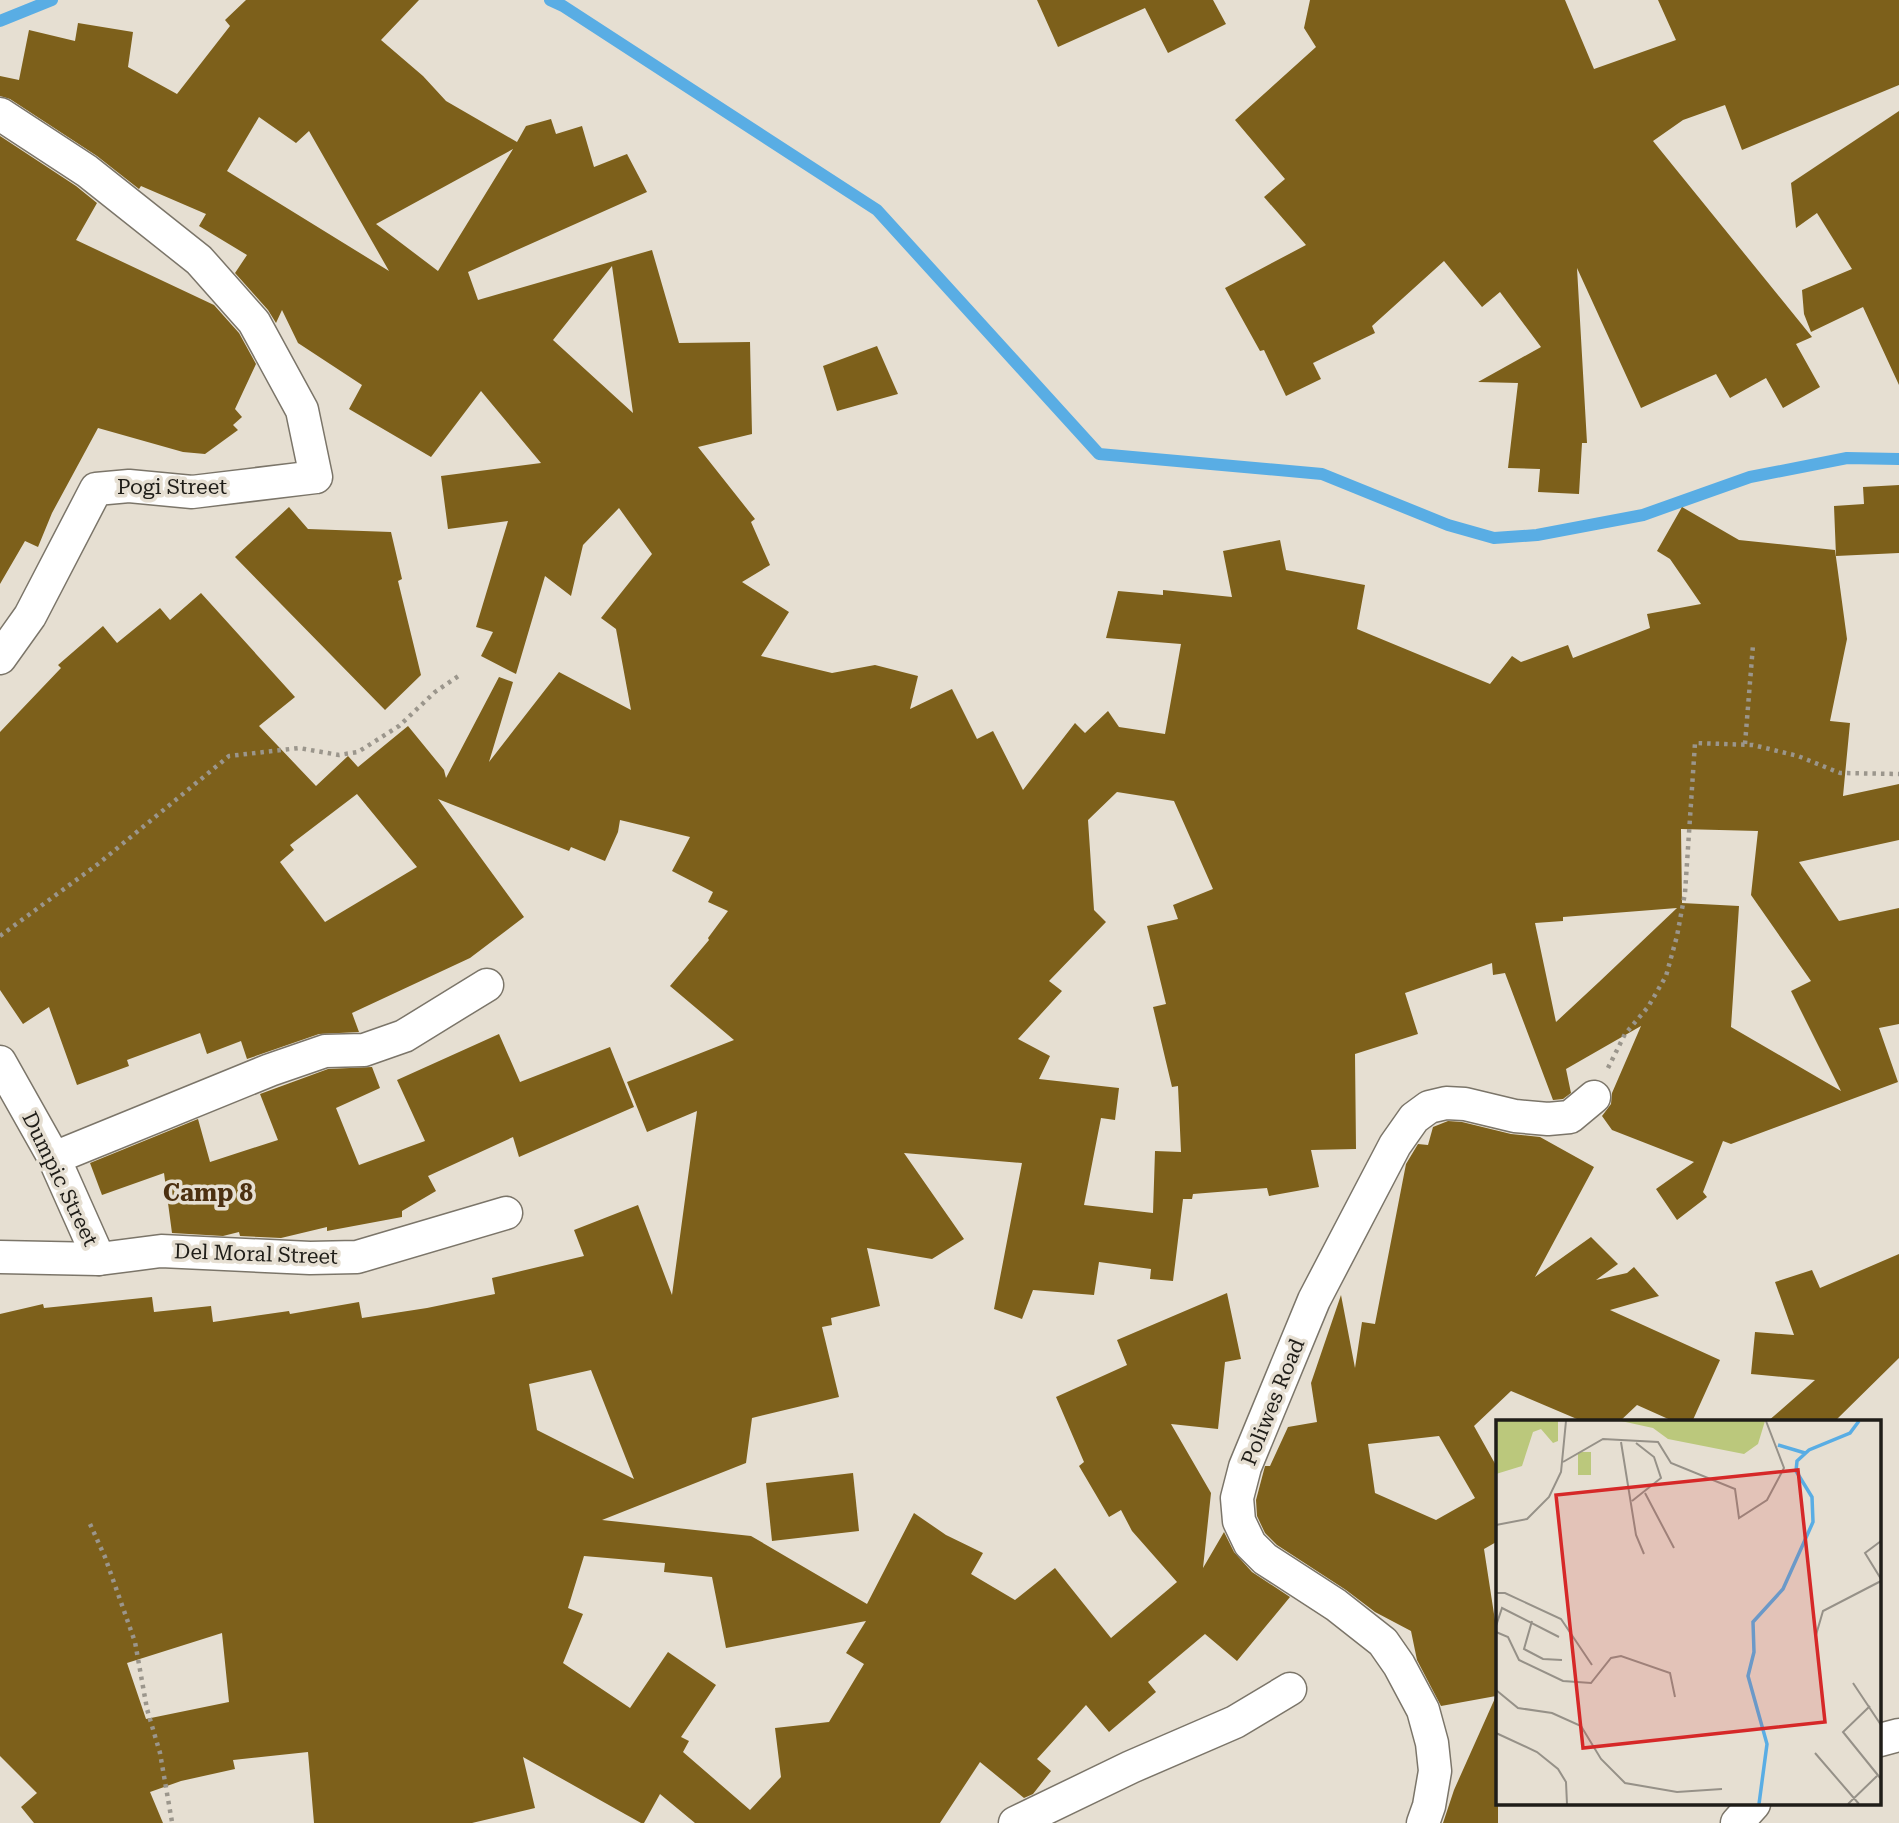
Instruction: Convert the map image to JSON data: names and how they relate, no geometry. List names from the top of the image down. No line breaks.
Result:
{"streets":{"street":["Pogi Street","Dumpic Street","Del Moral Street","Poliwes Road"]},"crossings":[["Dumpic Street","Del Moral Street"]],"districts":["Camp 8"]}
